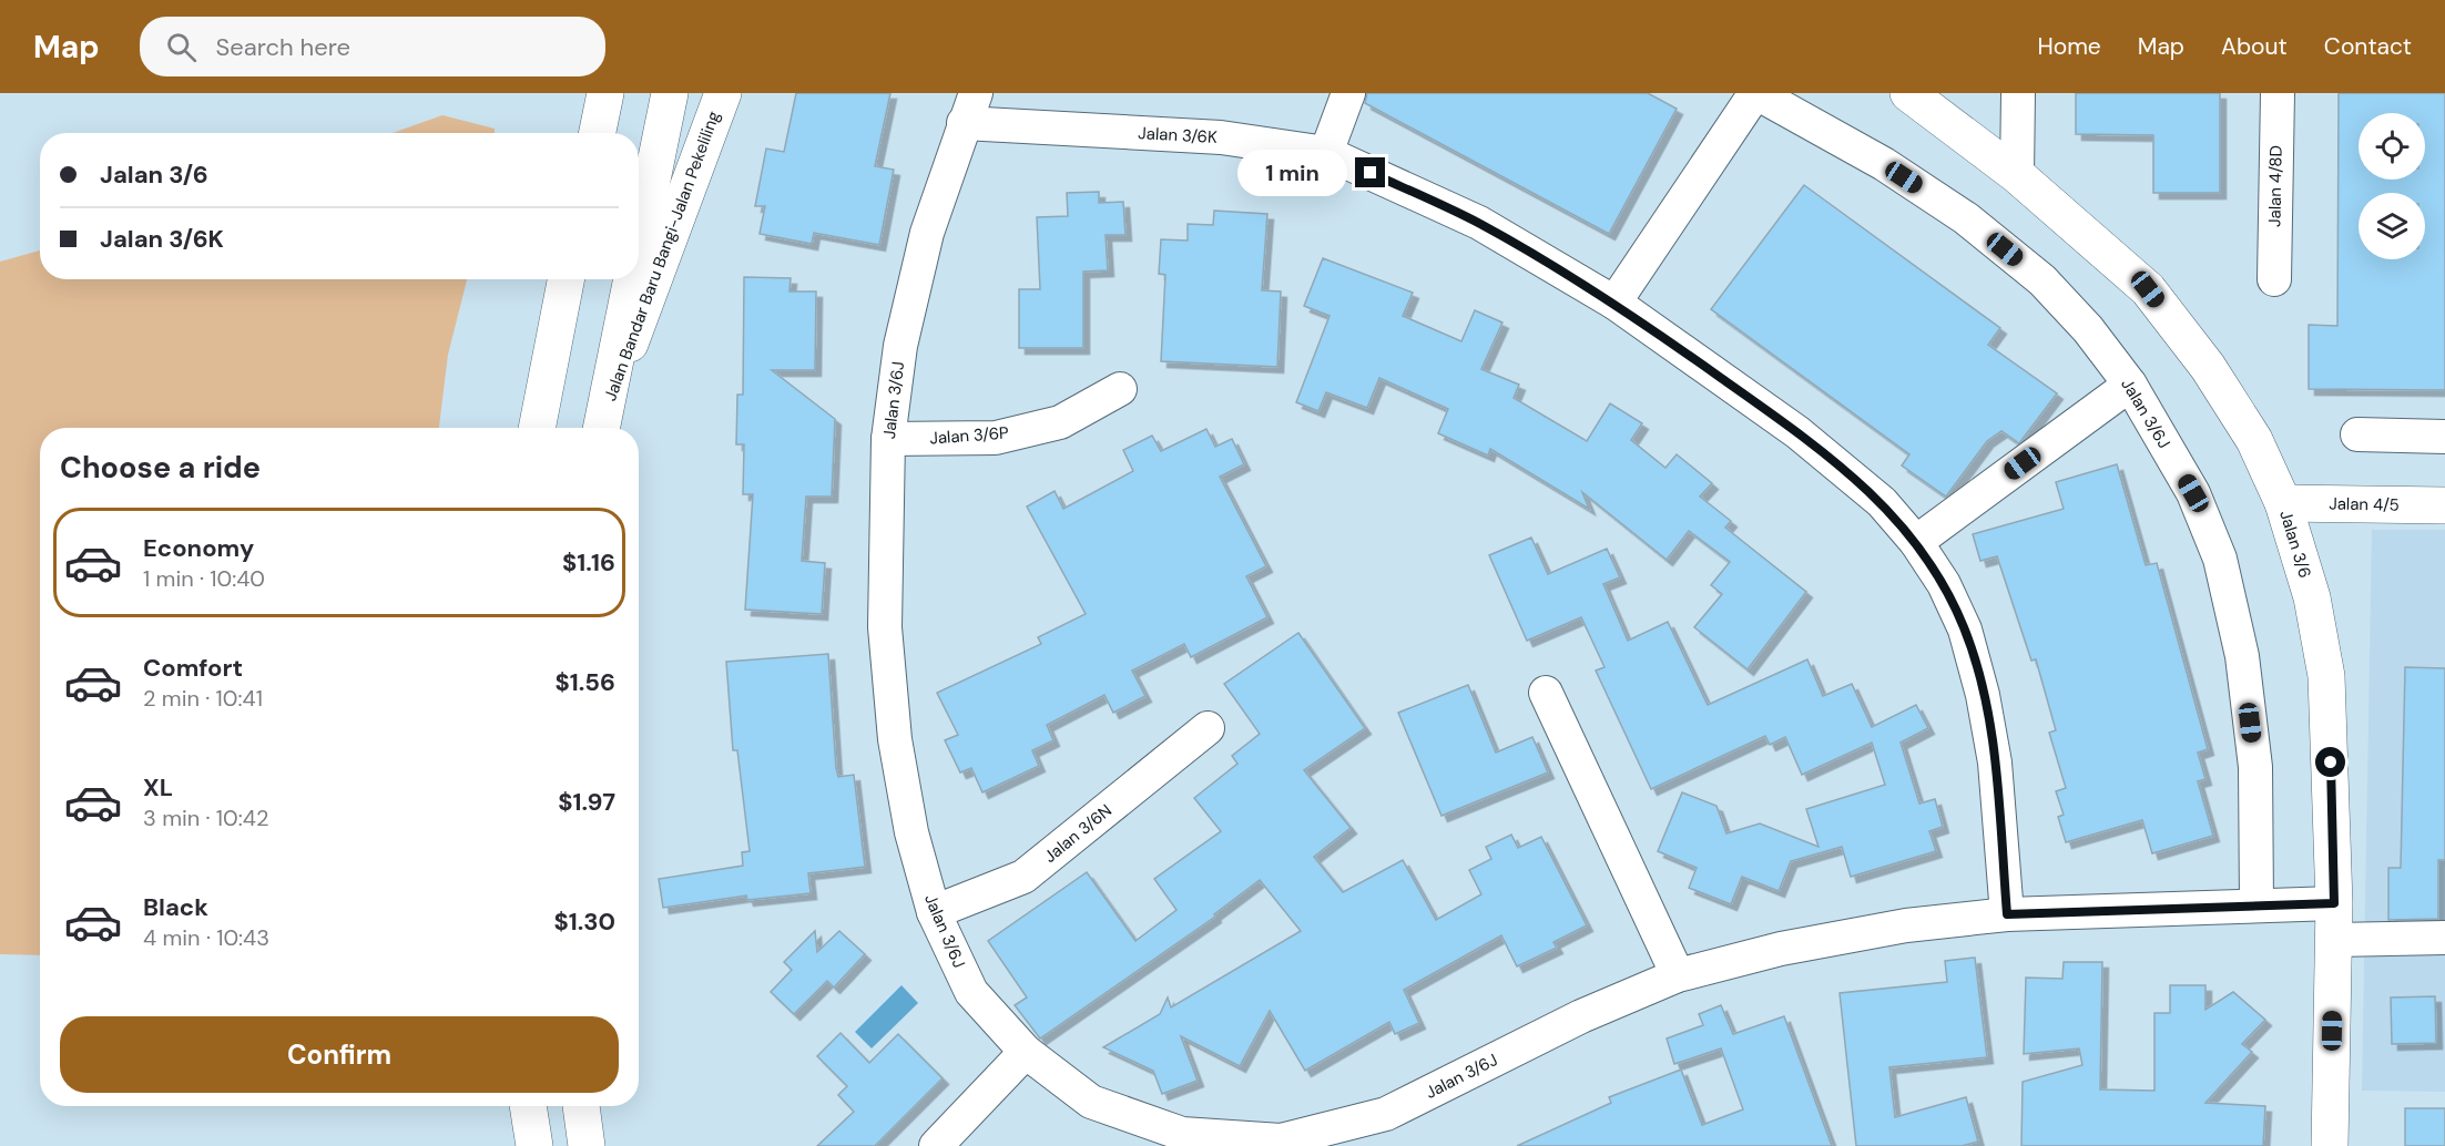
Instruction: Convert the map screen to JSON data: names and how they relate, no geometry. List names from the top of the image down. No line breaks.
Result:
{"streets":{"street":["Jalan 3/6K","Jalan 4/8D","Jalan Bandar Baru Bangi-Jalan Pekeliling","Jalan 3/6J","Jalan 3/6P","Jalan 4/5","Jalan 3/6","Jalan 3/6N"]},"crossings":[["Jalan 3/6K","Jalan 3/6J"],["Jalan 3/6J","Jalan 3/6P"],["Jalan 3/6J","Jalan 3/6"],["Jalan 3/6J","Jalan 3/6N"],["Jalan 4/5","Jalan 3/6"]],"page":{"header":"Map","search":"Search here","nav":["Home","Map","About","Contact"],"banner":["Jalan 3/6","Jalan 3/6K"],"bubble":"1 min","heading":"Choose a ride","list":[{"name":"Economy","note":"1 min · 10:40","value":"$1.16"},{"name":"Comfort","note":"2 min · 10:41","value":"$1.56"},{"name":"XL","note":"3 min · 10:42","value":"$1.97"},{"name":"Black","note":"4 min · 10:43","value":"$1.30"}],"buttons":"Confirm"}}
